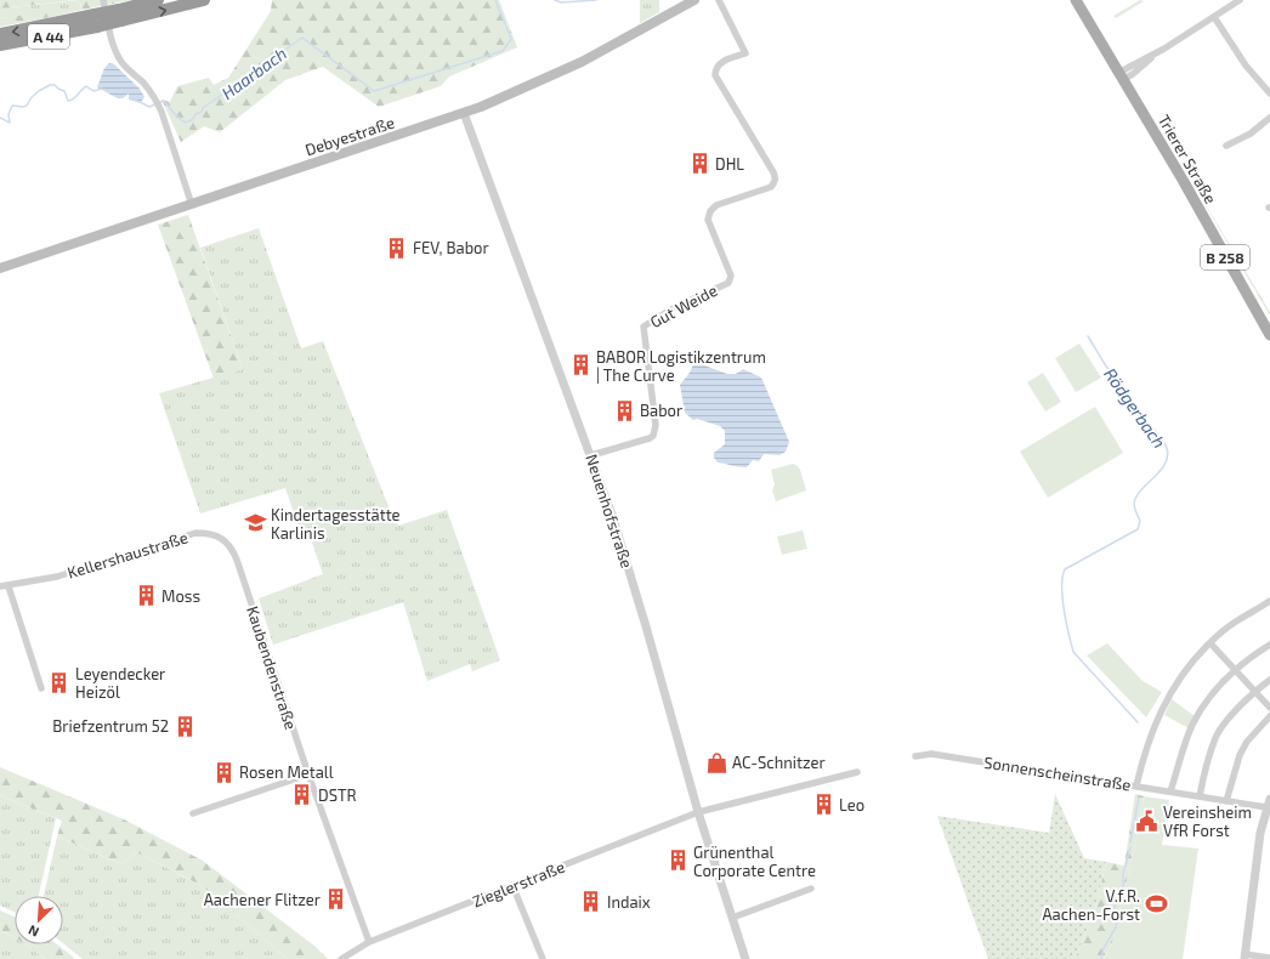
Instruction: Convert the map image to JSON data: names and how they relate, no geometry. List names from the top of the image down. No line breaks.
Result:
{"streets":{"highway":["A 44"],"main road":["Debyestraße","Trierer Straße","B 258"],"street":["Gut Weide","Neuenhofstraße","Kellershaustraße","Kaubendenstraße","Sonnenscheinstraße","Zieglerstraße"]},"crossings":[["Debyestraße","Neuenhofstraße"],["Gut Weide","Neuenhofstraße"],["Neuenhofstraße","Zieglerstraße"],["Kellershaustraße","Kaubendenstraße"],["Kaubendenstraße","Zieglerstraße"]],"water":["Haarbach","Rödgerbach"],"places":{"building":["DHL","FEV, Babor","BABOR Logistikzentrum | The Curve","Babor","Moss","Leyendecker Heizöl","Briefzentrum 52","Rosen Metall","DSTR","Leo","Grünenthal Corporate Centre","Aachener Flitzer","Indaix"],"school or university":["Kindertagesstätte Karlinis"],"shop":["AC-Schnitzer"],"public building":["Vereinsheim VfR Forst"],"sports":["V.f.R. Aachen-Forst"]},"north":"bottom left"}
